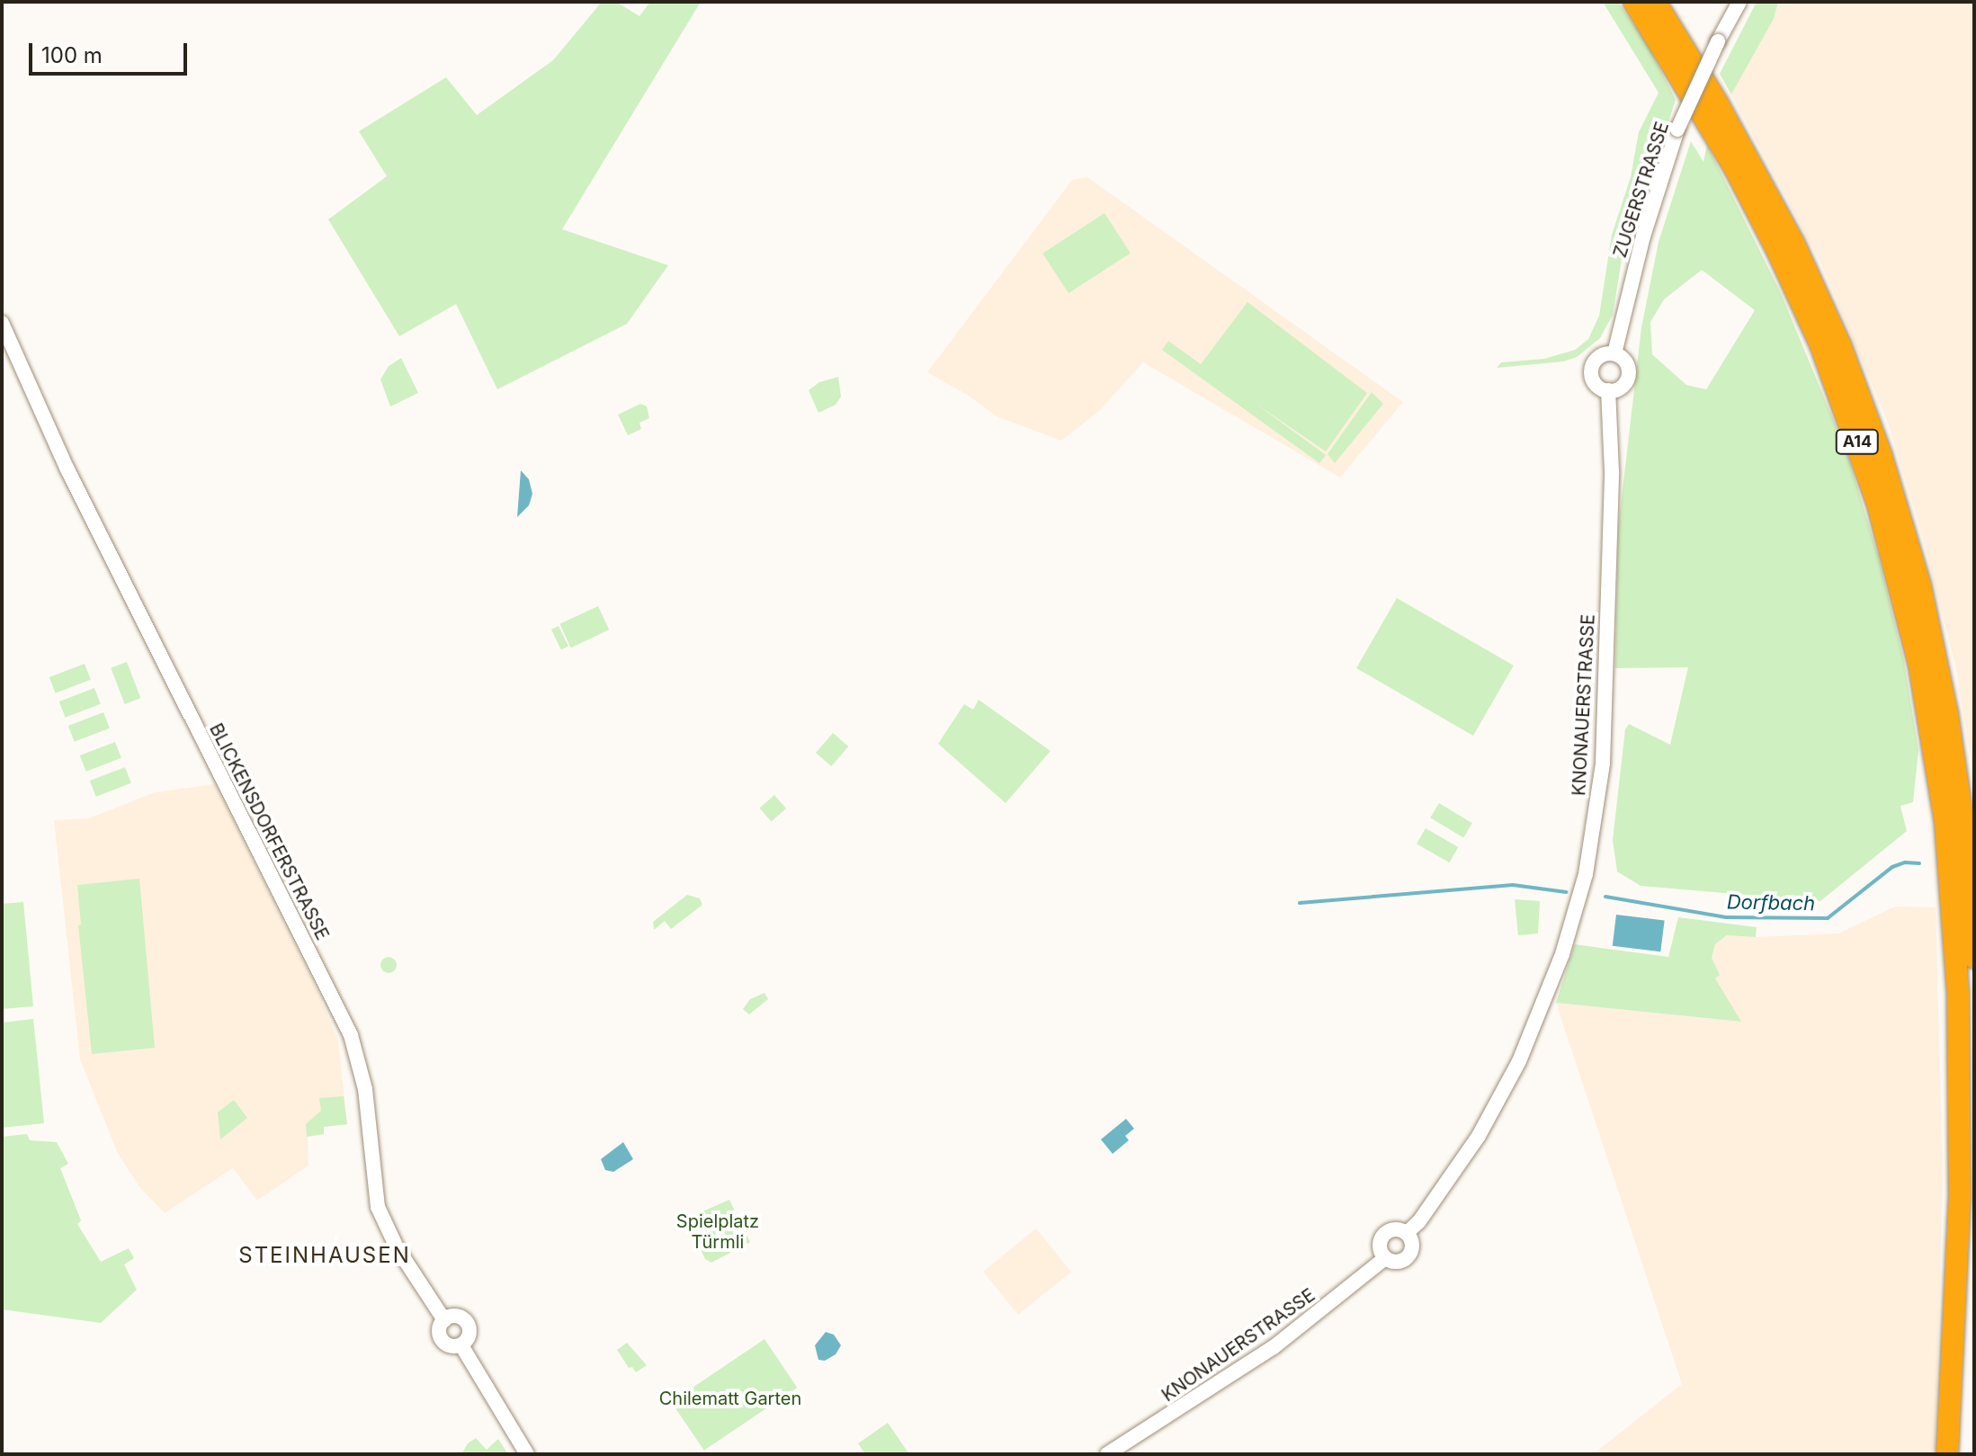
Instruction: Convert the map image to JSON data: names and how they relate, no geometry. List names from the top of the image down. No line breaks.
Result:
{"streets":{"highway":["A14"],"street":["ZUGERSTRASSE","KNONAUERSTRASSE","BLICKENSDORFERSTRASSE"]},"crossings":[["ZUGERSTRASSE","KNONAUERSTRASSE"]],"districts":["STEINHAUSEN"],"water":["Dorfbach"],"parks":["Spielplatz Türmli","Chilematt Garten"],"scale_bar":"100 m"}
